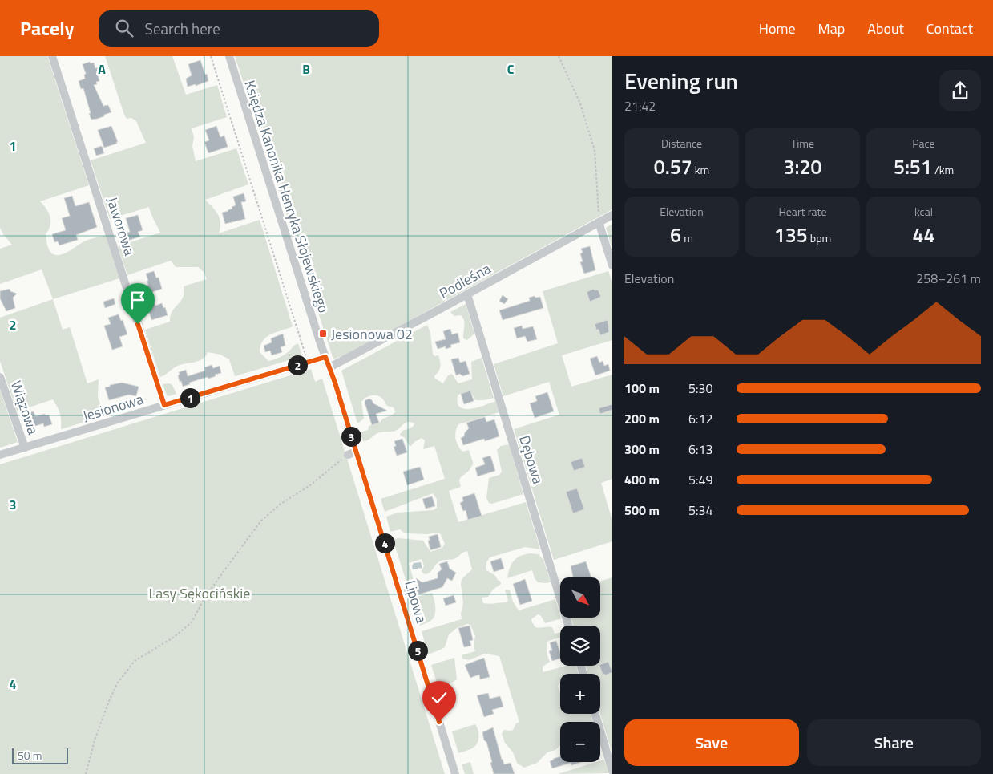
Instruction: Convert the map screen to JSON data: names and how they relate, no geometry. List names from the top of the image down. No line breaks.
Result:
{"streets":{"street":["Księdza Kanonika Henryka Słojewskiego","Jaworowa","Podleśna","Wiązowa","Jesionowa","Dębowa","Lipowa"]},"crossings":[["Księdza Kanonika Henryka Słojewskiego","Podleśna"],["Księdza Kanonika Henryka Słojewskiego","Jesionowa"],["Księdza Kanonika Henryka Słojewskiego","Lipowa"],["Jaworowa","Jesionowa"],["Podleśna","Dębowa"],["Podleśna","Lipowa"],["Wiązowa","Jesionowa"]],"parks":["Lasy Sękocińskie"],"places":{"transit":["Jesionowa 02"]},"scale_bar":"50 m","north":"bottom right","page":{"header":"Pacely","search":"Search here","nav":["Home","Map","About","Contact"],"heading":["Evening run","21:42"],"stats":[["Distance","0.57 km"],["Time","3:20"],["Pace","5:51 /km"],["Elevation","6 m"],["Heart rate","135 bpm"],["kcal","44"]],"chart":["Elevation","258–261 m"],"pins":["2","1","3","4","5"],"list":[{"name":"100 m","note":"5:30"},{"name":"200 m","note":"6:12"},{"name":"300 m","note":"6:13"},{"name":"400 m","note":"5:49"},{"name":"500 m","note":"5:34"}],"map_buttons":["+","−"],"buttons":["Save","Share"],"scale":"50 m"},"grid":{"columns":["A","B","C"],"rows":["1","2","3","4"]}}
